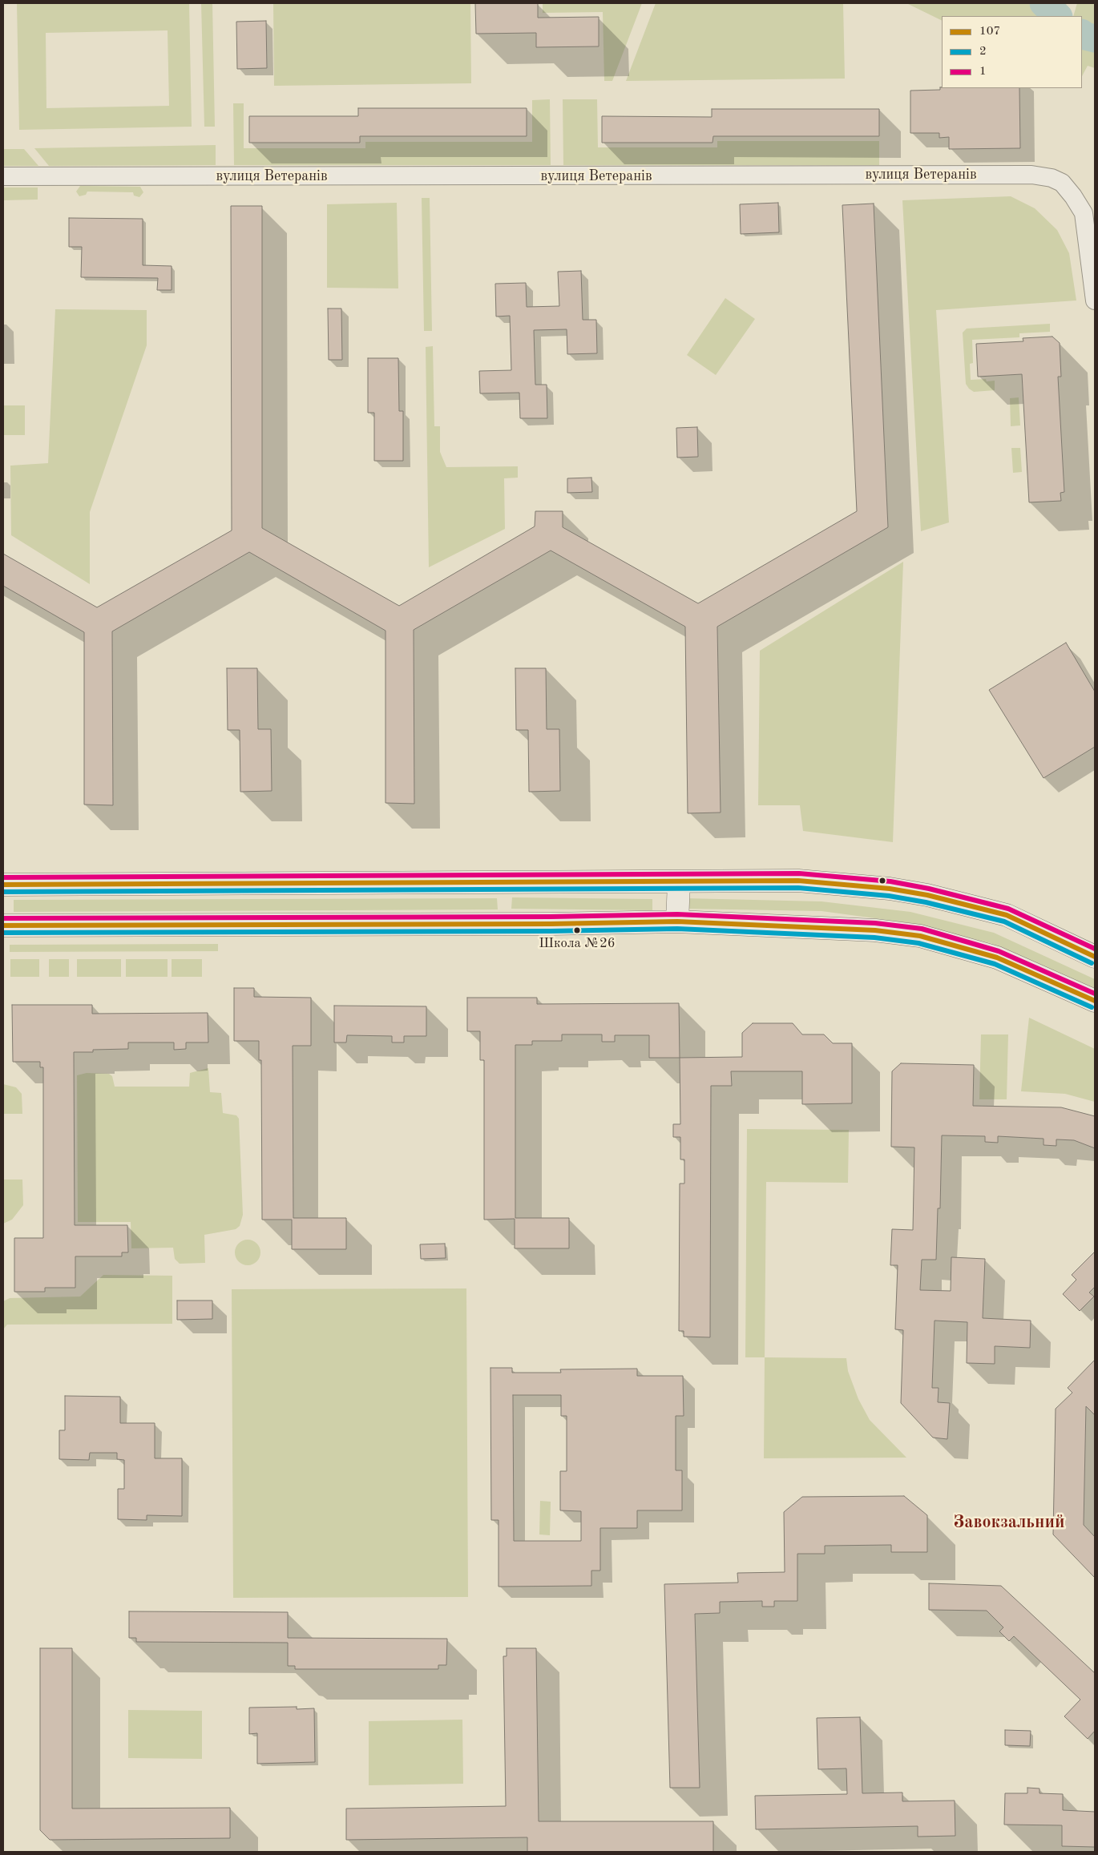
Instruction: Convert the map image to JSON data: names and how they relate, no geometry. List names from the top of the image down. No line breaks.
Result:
{"streets":{"street":["вулиця Ветеранів"]},"districts":["Завокзальний"],"places":["Школа №26"],"lines":["transit line 1","transit line 107","transit line 2"],"legend":["107","2","1"]}
